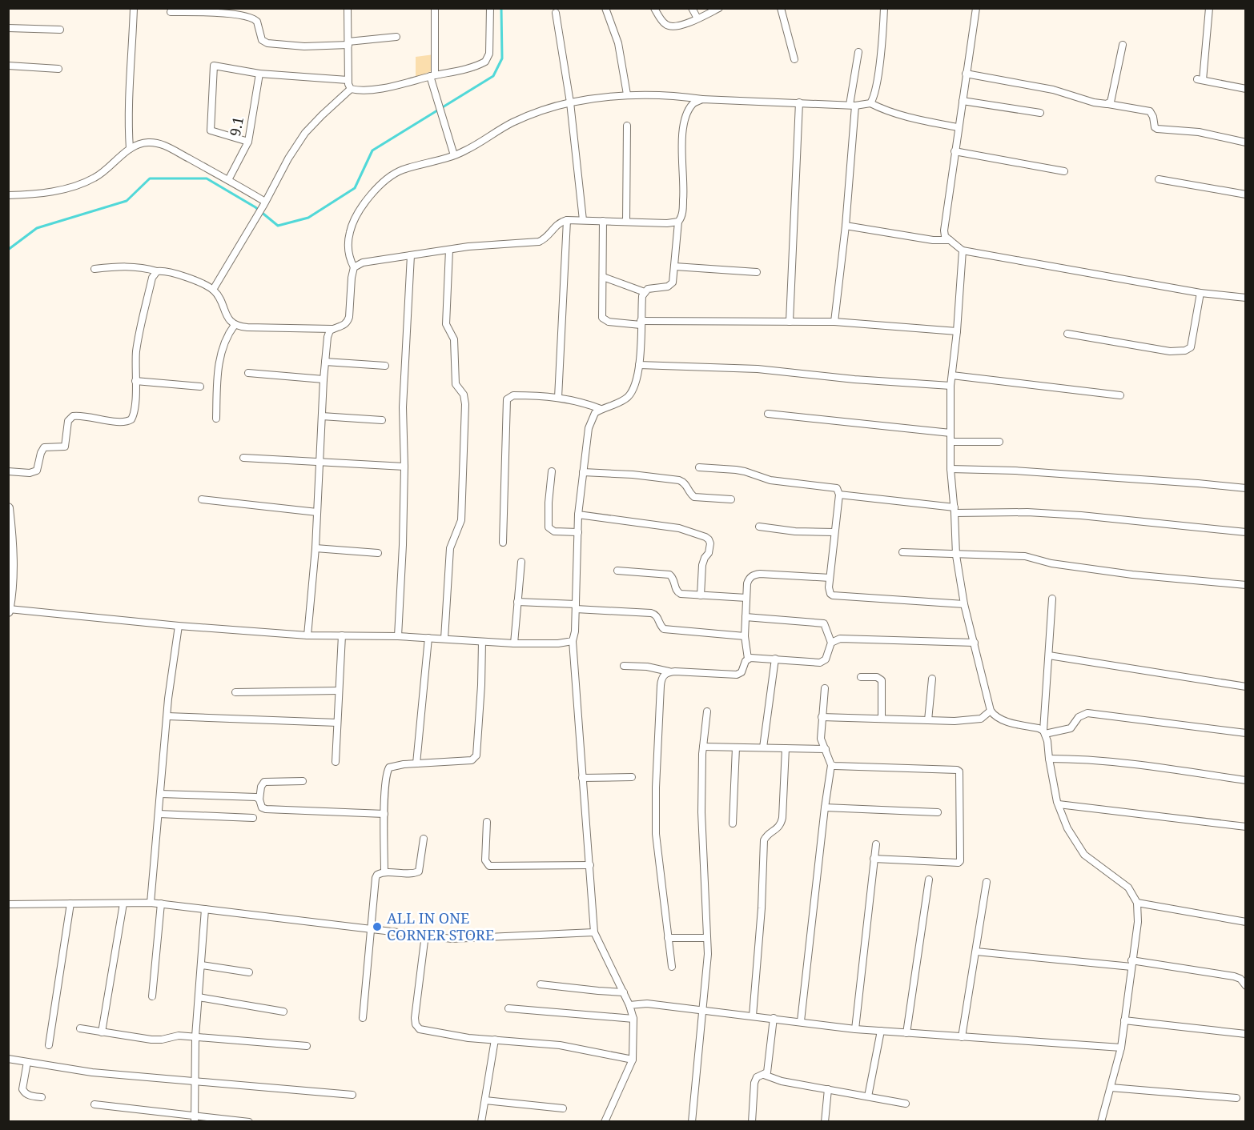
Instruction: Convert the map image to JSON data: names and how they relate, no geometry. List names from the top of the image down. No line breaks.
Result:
{"streets":{"street":["9.1"]},"places":["ALL IN ONE CORNER STORE"]}
